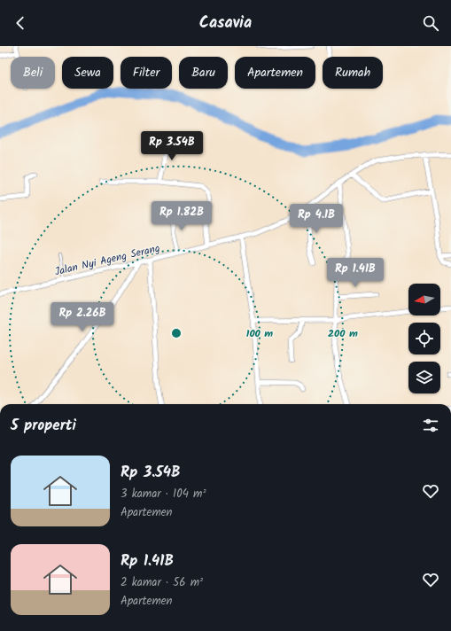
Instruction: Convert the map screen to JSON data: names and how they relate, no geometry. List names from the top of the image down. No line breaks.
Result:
{"streets":{"street":["Jalan Nyi Ageng Serang"]},"north":"left","page":{"header":"Casavia","chip":["Beli","Sewa","Filter","Baru","Apartemen","Rumah"],"price":["Rp 3.54B","Rp 1.82B","Rp 4.1B","Rp 1.41B","Rp 2.26B"],"heading":"5 properti","list":[{"name":"Rp 3.54B","note":"3 kamar · 104 m² · Apartemen"},{"name":"Rp 1.41B","note":"2 kamar · 56 m² · Apartemen"}]},"rings":["100 m","200 m"]}
